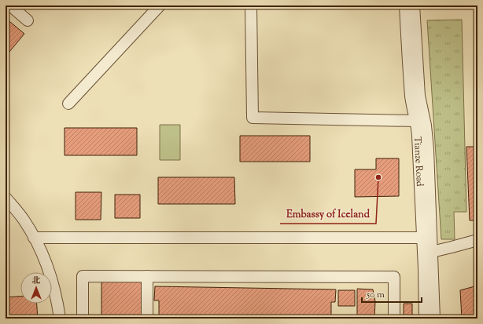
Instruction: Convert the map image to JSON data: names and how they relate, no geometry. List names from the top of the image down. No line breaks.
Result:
{"streets":{"street":["Tianze Road"]},"places":["Embassy of Iceland"],"scale_bar":"50 m","north":"top"}
